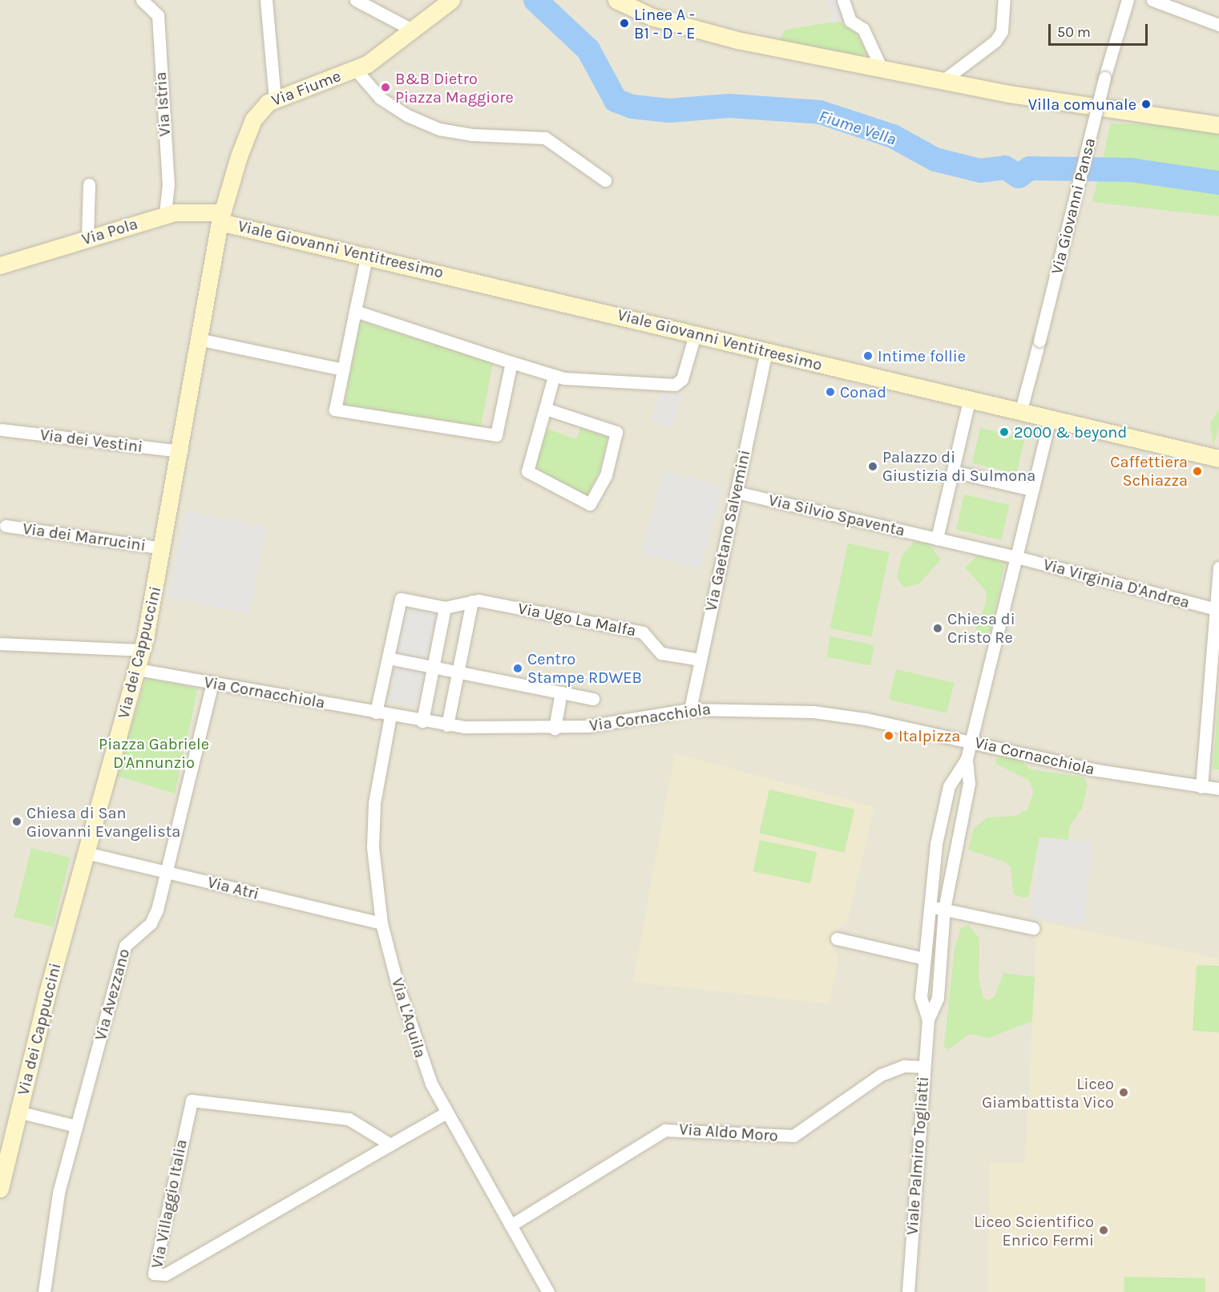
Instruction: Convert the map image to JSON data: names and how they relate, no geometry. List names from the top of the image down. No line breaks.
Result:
{"streets":{"street":["Via Fiume","Via Istria","Via Giovanni Pansa","Via Pola","Viale Giovanni Ventitreesimo","Via dei Vestini","Via Silvio Spaventa","Via Gaetano Salvemini","Via dei Marrucini","Via Virginia D'Andrea","Via Ugo La Malfa","Via dei Cappuccini","Via Cornacchiola","Via Atri","Via Avezzano","Via L'Aquila","Via Aldo Moro","Viale Palmiro Togliatti","Via Villaggio Italia"]},"crossings":[["Via Fiume","Via Pola"],["Via Fiume","Viale Giovanni Ventitreesimo"],["Via Fiume","Via dei Cappuccini"],["Via Istria","Via Pola"],["Via Giovanni Pansa","Viale Giovanni Ventitreesimo"],["Via Pola","Viale Giovanni Ventitreesimo"],["Via Pola","Via dei Cappuccini"],["Viale Giovanni Ventitreesimo","Via Gaetano Salvemini"],["Viale Giovanni Ventitreesimo","Via dei Cappuccini"],["Viale Giovanni Ventitreesimo","Viale Palmiro Togliatti"],["Via dei Vestini","Via dei Cappuccini"],["Via Silvio Spaventa","Via Gaetano Salvemini"],["Via Silvio Spaventa","Via Virginia D'Andrea"],["Via Silvio Spaventa","Viale Palmiro Togliatti"],["Via Gaetano Salvemini","Via Ugo La Malfa"],["Via Gaetano Salvemini","Via Cornacchiola"],["Via dei Marrucini","Via dei Cappuccini"],["Via Virginia D'Andrea","Viale Palmiro Togliatti"],["Via dei Cappuccini","Via Cornacchiola"],["Via dei Cappuccini","Via Atri"],["Via Cornacchiola","Via Avezzano"],["Via Cornacchiola","Via L'Aquila"],["Via Cornacchiola","Viale Palmiro Togliatti"],["Via Atri","Via Avezzano"],["Via Atri","Via L'Aquila"],["Via L'Aquila","Via Aldo Moro"],["Via L'Aquila","Via Villaggio Italia"],["Via Aldo Moro","Viale Palmiro Togliatti"]],"water":["Fiume Vella"],"parks":["Piazza Gabriele D'Annunzio"],"places":["Linee A - B1 - D - E","B&B Dietro Piazza Maggiore","Villa comunale","Intime follie","Conad","2000 & beyond","Palazzo di Giustizia di Sulmona","Caffettiera Schiazza","Chiesa di Cristo Re","Centro Stampe RDWEB","Italpizza","Chiesa di San Giovanni Evangelista","Liceo Giambattista Vico","Liceo Scientifico Enrico Fermi"],"scale_bar":"50 m"}
